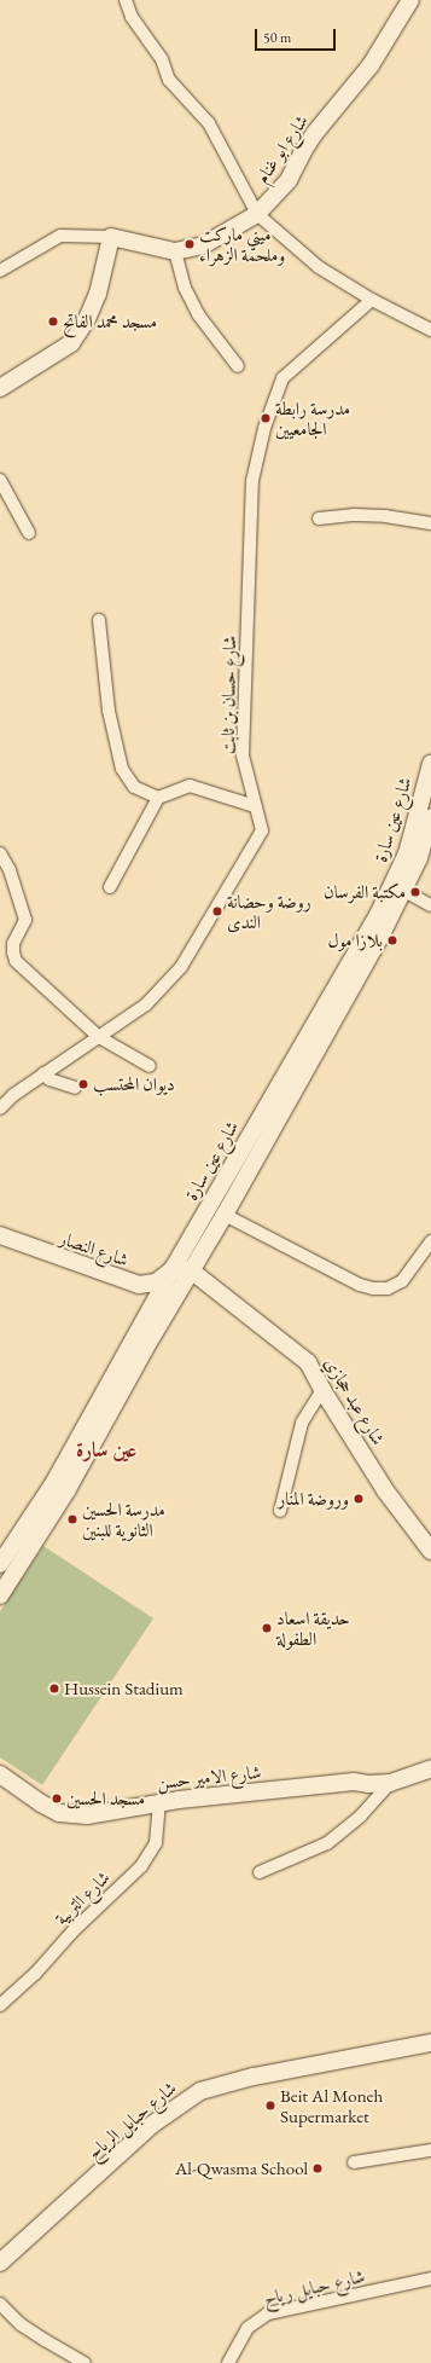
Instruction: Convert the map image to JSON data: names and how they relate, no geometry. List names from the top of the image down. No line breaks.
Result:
{"streets":{"street":["شارع ابو غنام","شارع حسان بن ثابت","شارع عين سارة","شارع النصار","شارع عبد حجازي","شارع الامير حسن","شارع التربية","شارع حبايل الرياح","شارع حبايل رياح"]},"crossings":[["شارع عين سارة","شارع النصار"],["شارع عين سارة","شارع عبد حجازي"],["شارع الامير حسن","شارع التربية"]],"districts":["عين سارة"],"places":["ميني ماركت وملحمة الزهراء","مسجد محمد الفاتح","مدرسة رابطة الجامعيين","مكتبة الفرسان","روضة وحضانة الندى","بلازا مول","ديوان المحتسب","وروضة المنار","مدرسة الحسين الثانوية للبنين","حديقة اسعاد الطفولة","Hussein Stadium","مسجد الحسين","Beit Al Moneh Supermarket","Al-Qwasma School"],"scale_bar":"50 m"}
